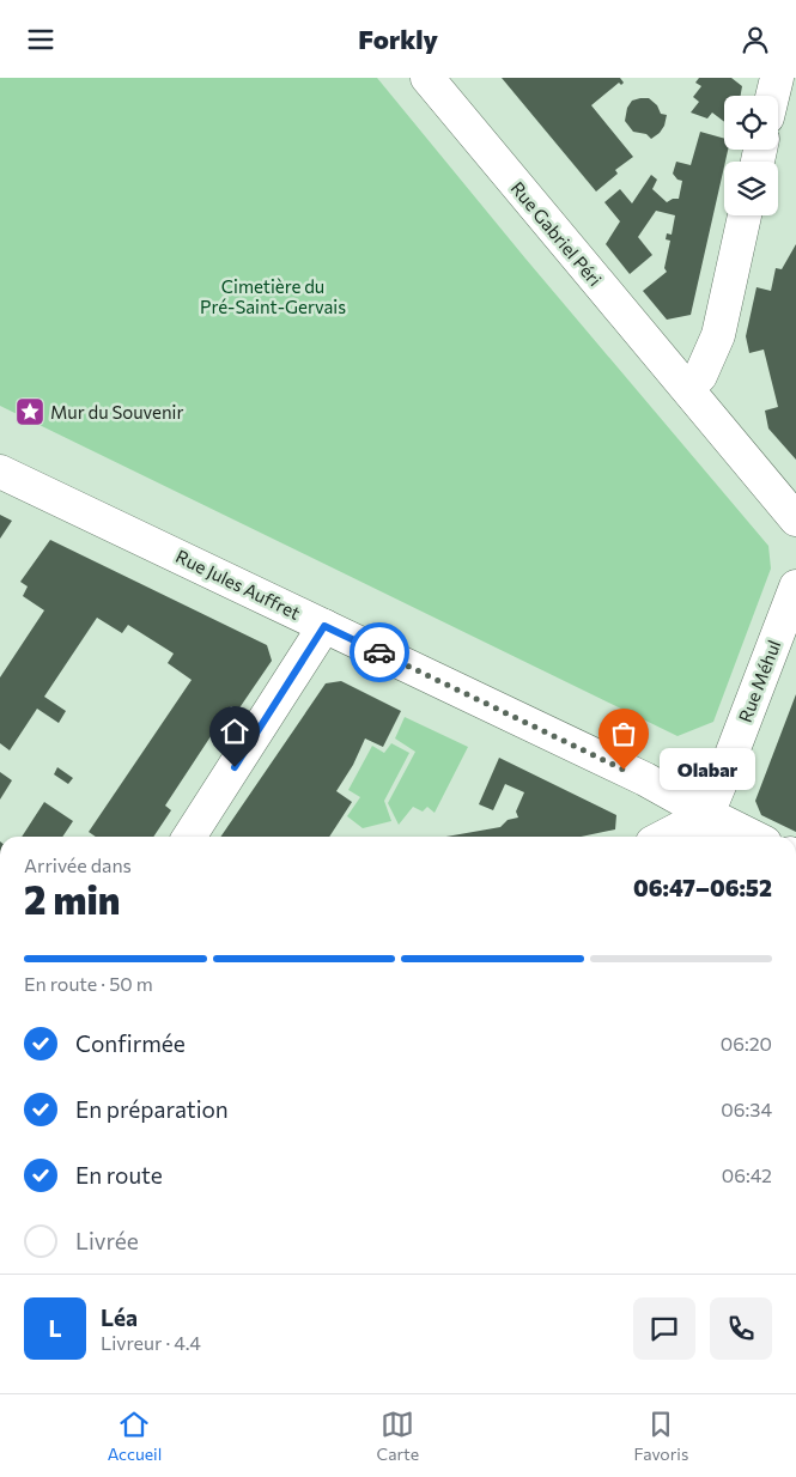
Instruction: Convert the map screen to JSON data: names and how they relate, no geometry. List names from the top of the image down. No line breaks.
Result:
{"streets":{"street":["Rue Gabriel Péri","Rue Jules Auffret","Rue Méhul"]},"crossings":[["Rue Jules Auffret","Rue Méhul"]],"parks":["Cimetière du Pré-Saint-Gervais"],"places":{"place":["Mur du Souvenir"],"other":["Olabar"]},"page":{"header":"Forkly","bubble":"Olabar","heading":["2 min","Arrivée dans","06:47–06:52"],"panel":["Léa","Livreur · 4.4"],"bar":"En route · 50 m","list":[["Confirmée","06:20"],["En préparation","06:34"],["En route","06:42"],"Livrée"],"round":"L","tabs":["Accueil","Carte","Favoris"]}}
